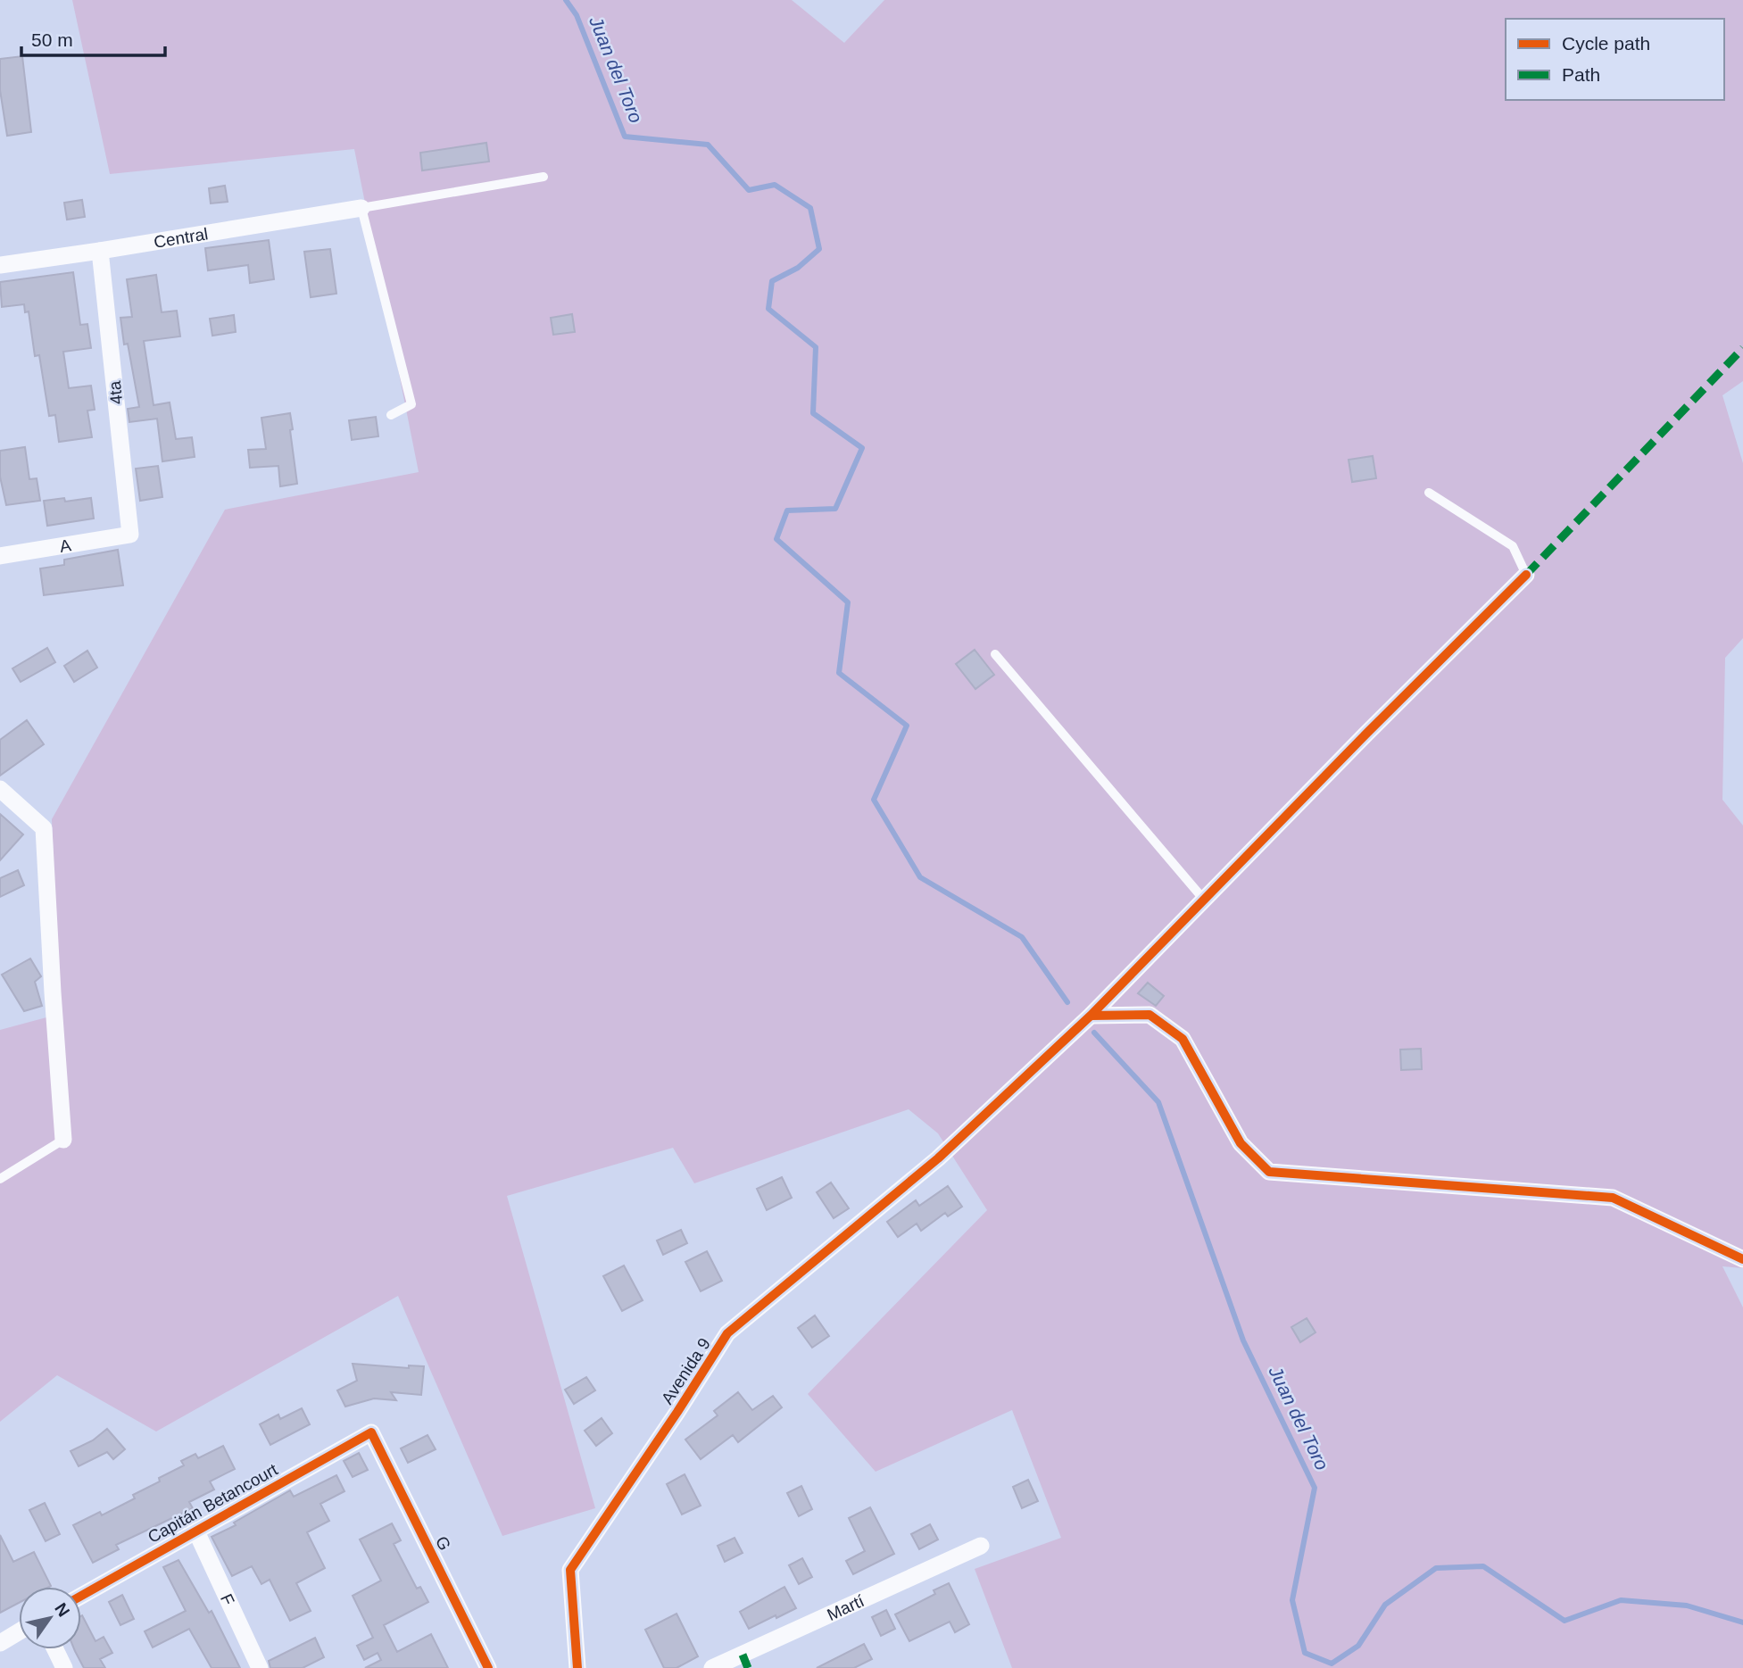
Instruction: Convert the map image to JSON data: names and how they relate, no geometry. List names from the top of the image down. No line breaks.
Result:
{"streets":{"street":["Central","4ta","A","Avenida 9","Capitán Betancourt","G","F","Martí"]},"crossings":[["Central","4ta"],["4ta","A"],["Capitán Betancourt","G"],["Capitán Betancourt","F"]],"water":["Juan del Toro"],"legend":["Cycle path","Path"],"scale_bar":"50 m","north":"top right"}
